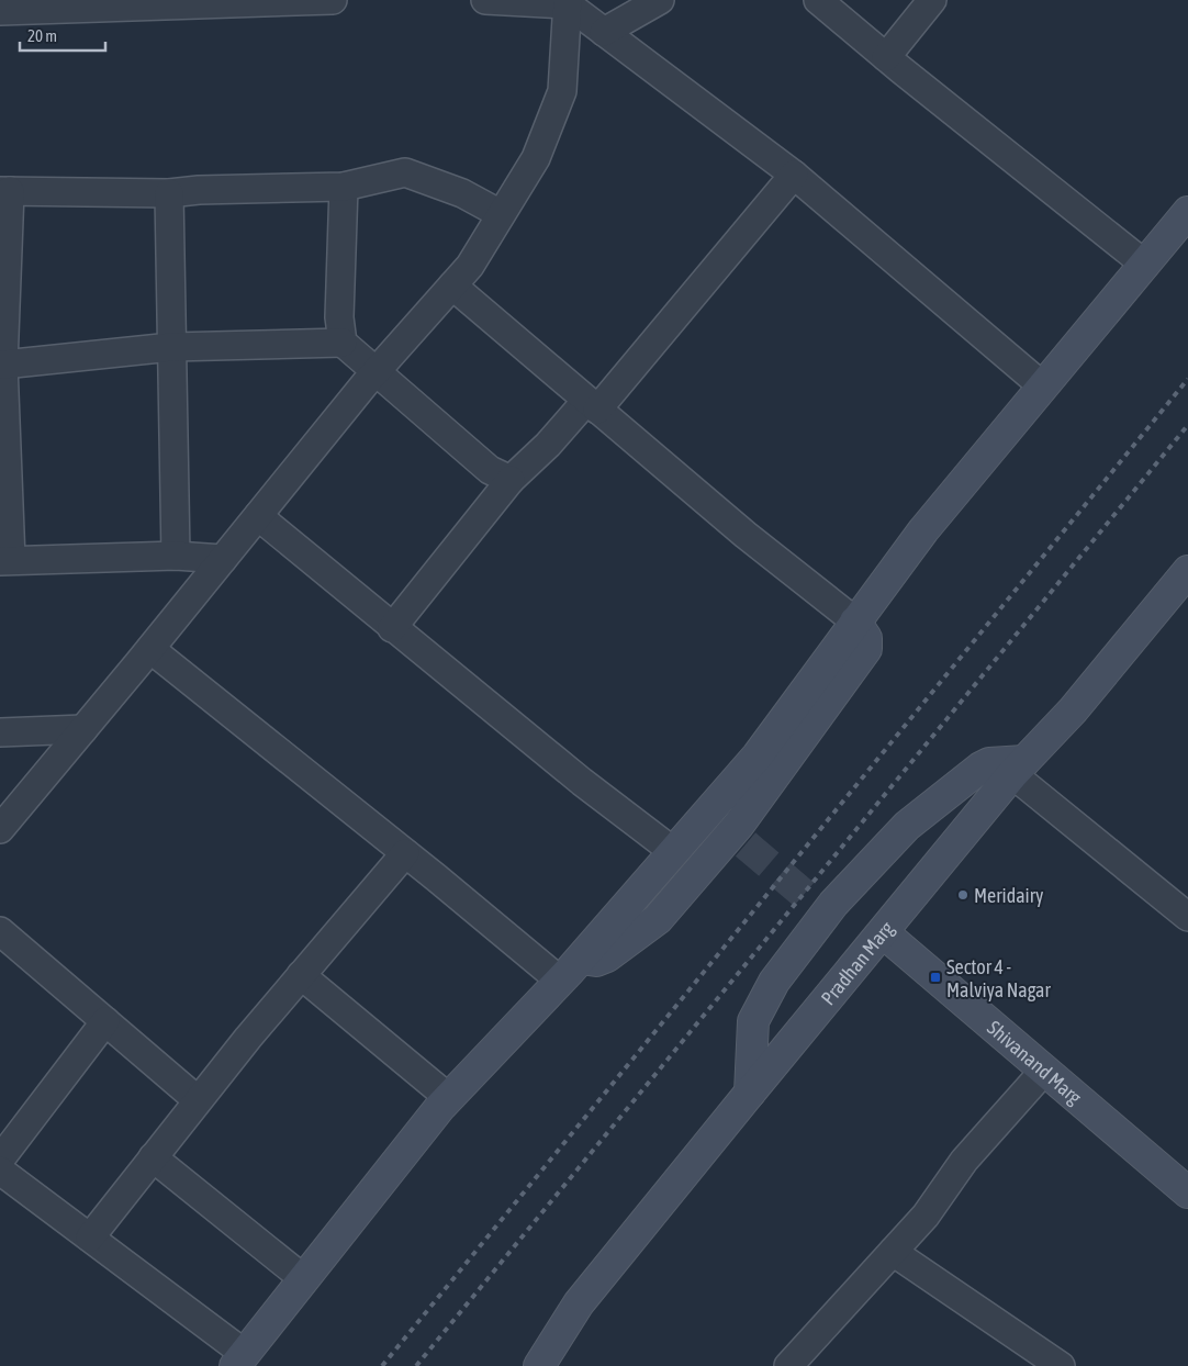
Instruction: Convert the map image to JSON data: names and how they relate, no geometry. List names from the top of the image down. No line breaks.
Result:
{"streets":{"street":["Pradhan Marg","Shivanand Marg"]},"crossings":[["Pradhan Marg","Shivanand Marg"]],"places":{"other":["Meridairy"],"transit":["Sector 4 - Malviya Nagar"]},"scale_bar":"20 m"}
